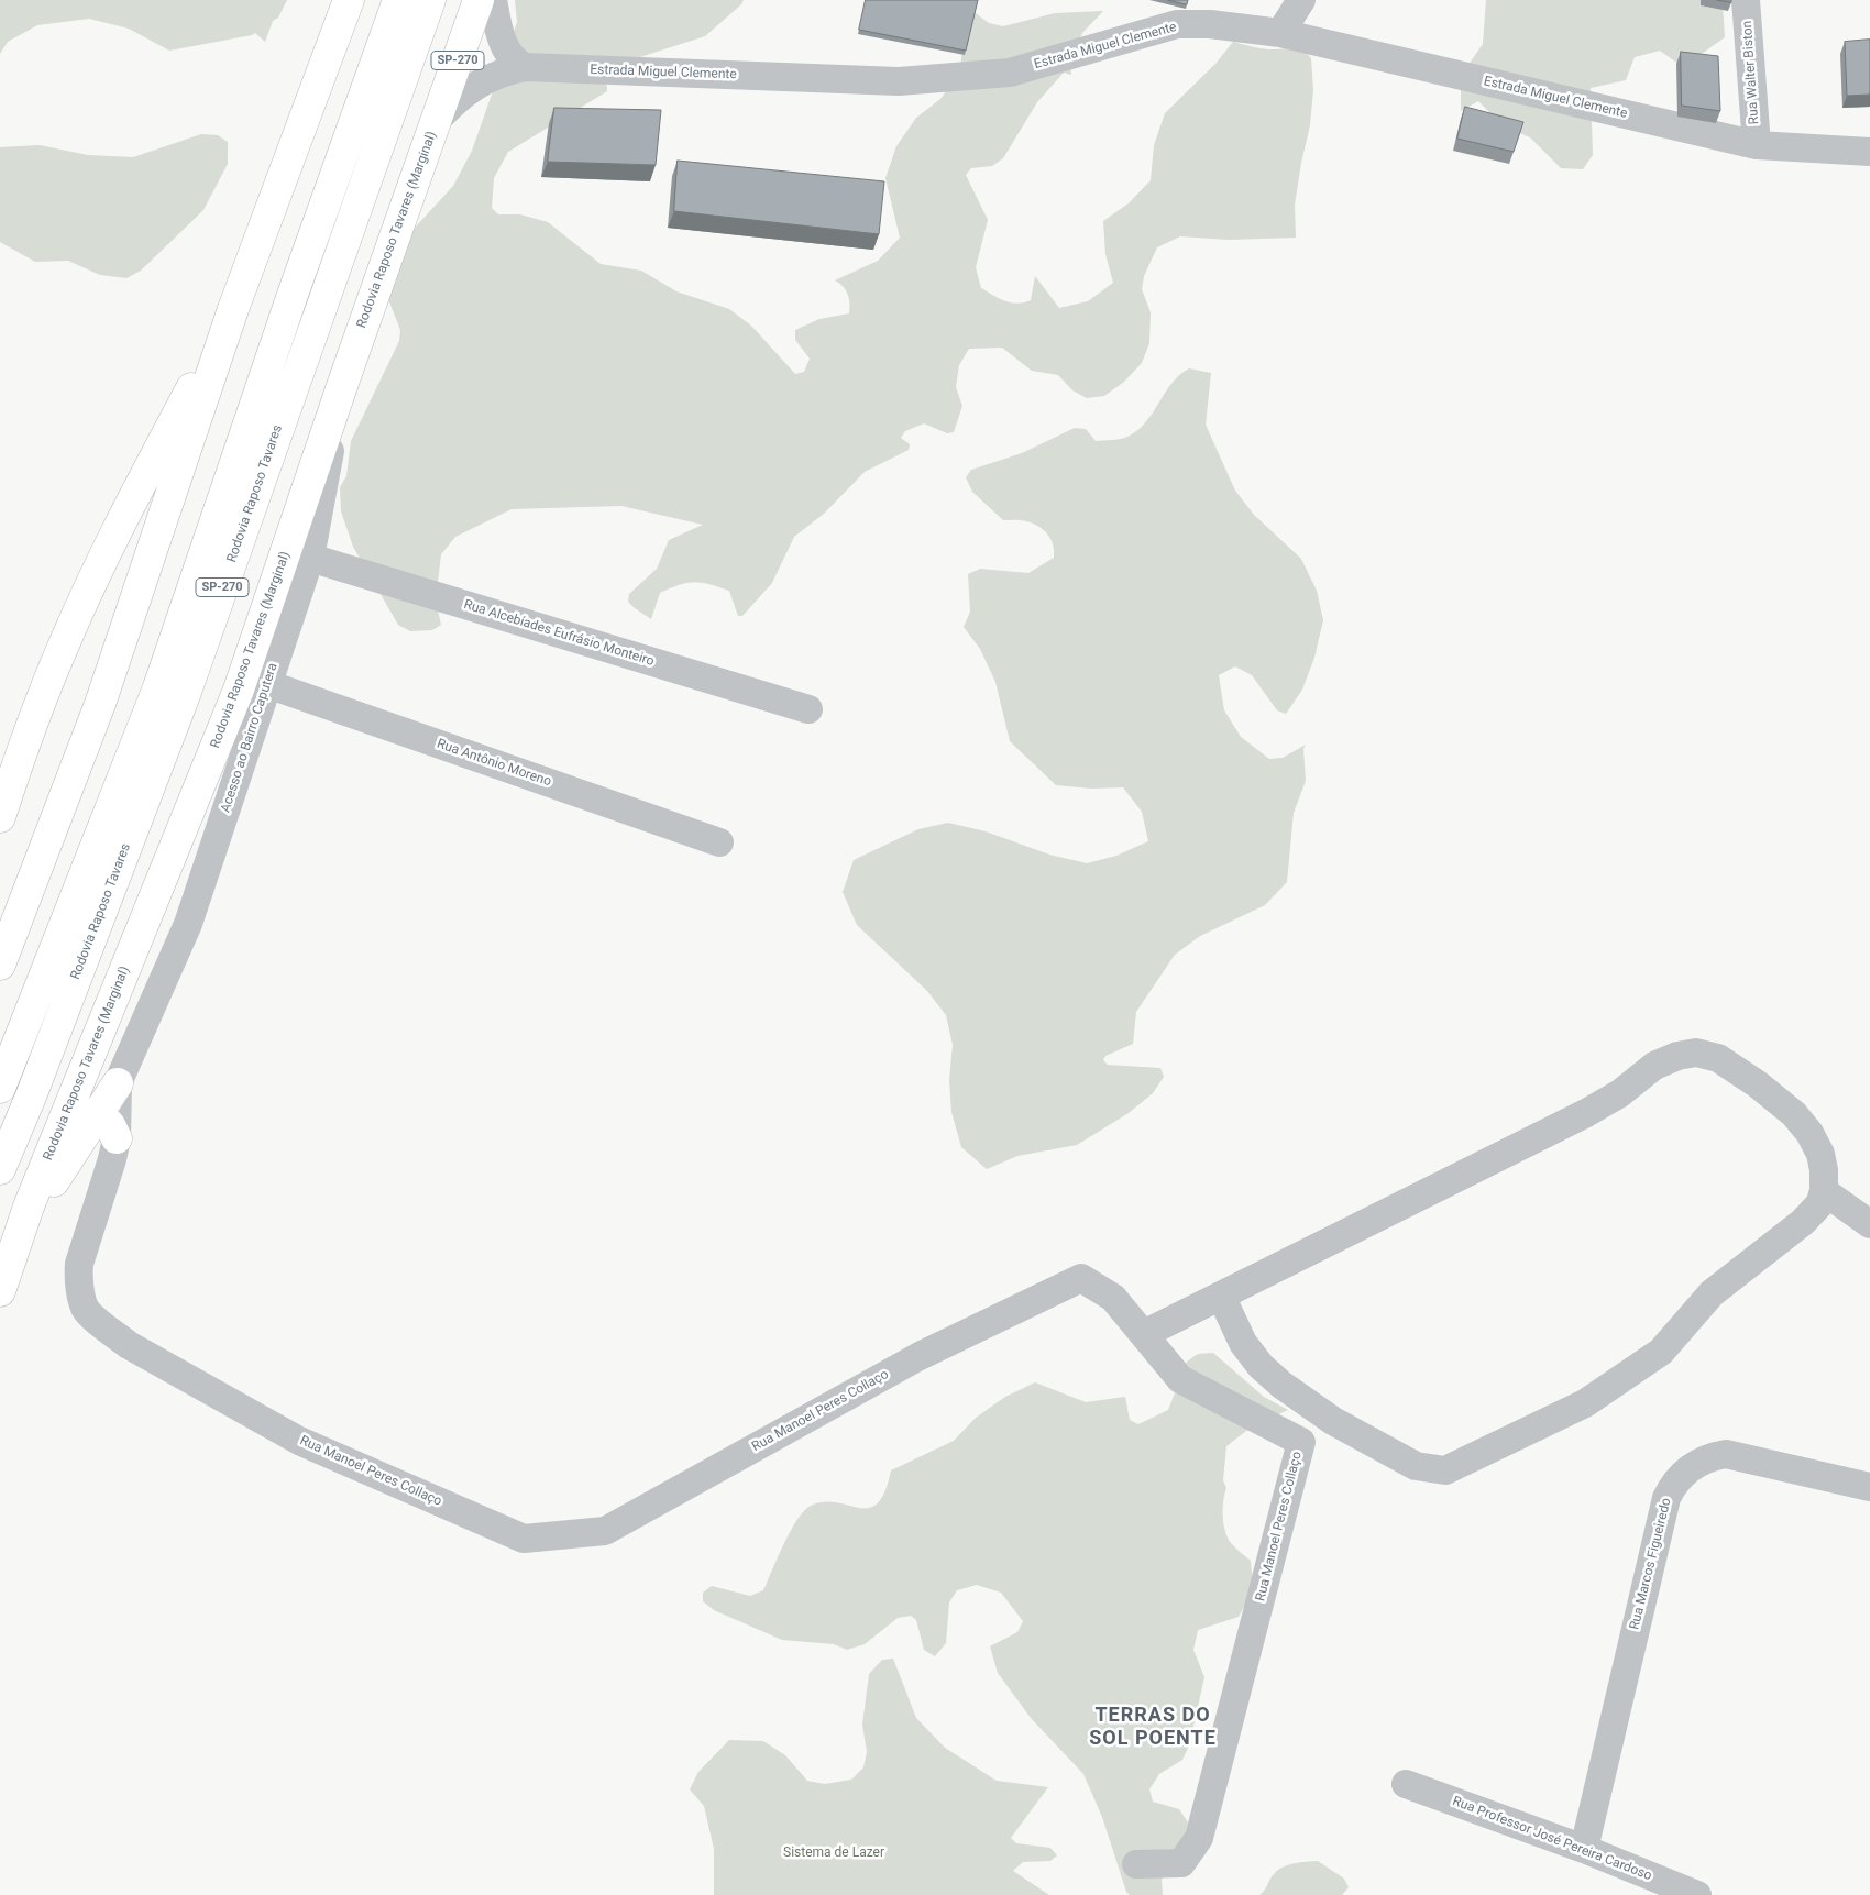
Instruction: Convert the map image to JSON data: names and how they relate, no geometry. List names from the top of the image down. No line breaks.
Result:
{"streets":{"highway":["SP-270","Rodovia Raposo Tavares (Marginal)","Rodovia Raposo Tavares"],"street":["Estrada Miguel Clemente","Rua Walter Biston","Rua Alcebíades Eufrásio Monteiro","Acesso ao Bairro Caputera","Rua Antônio Moreno","Rua Manoel Peres Collaço","Rua Marcos Figueiredo","Rua Professor José Pereira Cardoso"]},"crossings":[["Estrada Miguel Clemente","Rua Walter Biston"],["Estrada Miguel Clemente","Rodovia Raposo Tavares (Marginal)"],["Rodovia Raposo Tavares (Marginal)","Acesso ao Bairro Caputera"],["Rua Alcebíades Eufrásio Monteiro","Acesso ao Bairro Caputera"],["Acesso ao Bairro Caputera","Rua Antônio Moreno"],["Rua Marcos Figueiredo","Rua Professor José Pereira Cardoso"]],"districts":["TERRAS DO SOL POENTE"],"parks":["Sistema de Lazer"]}
